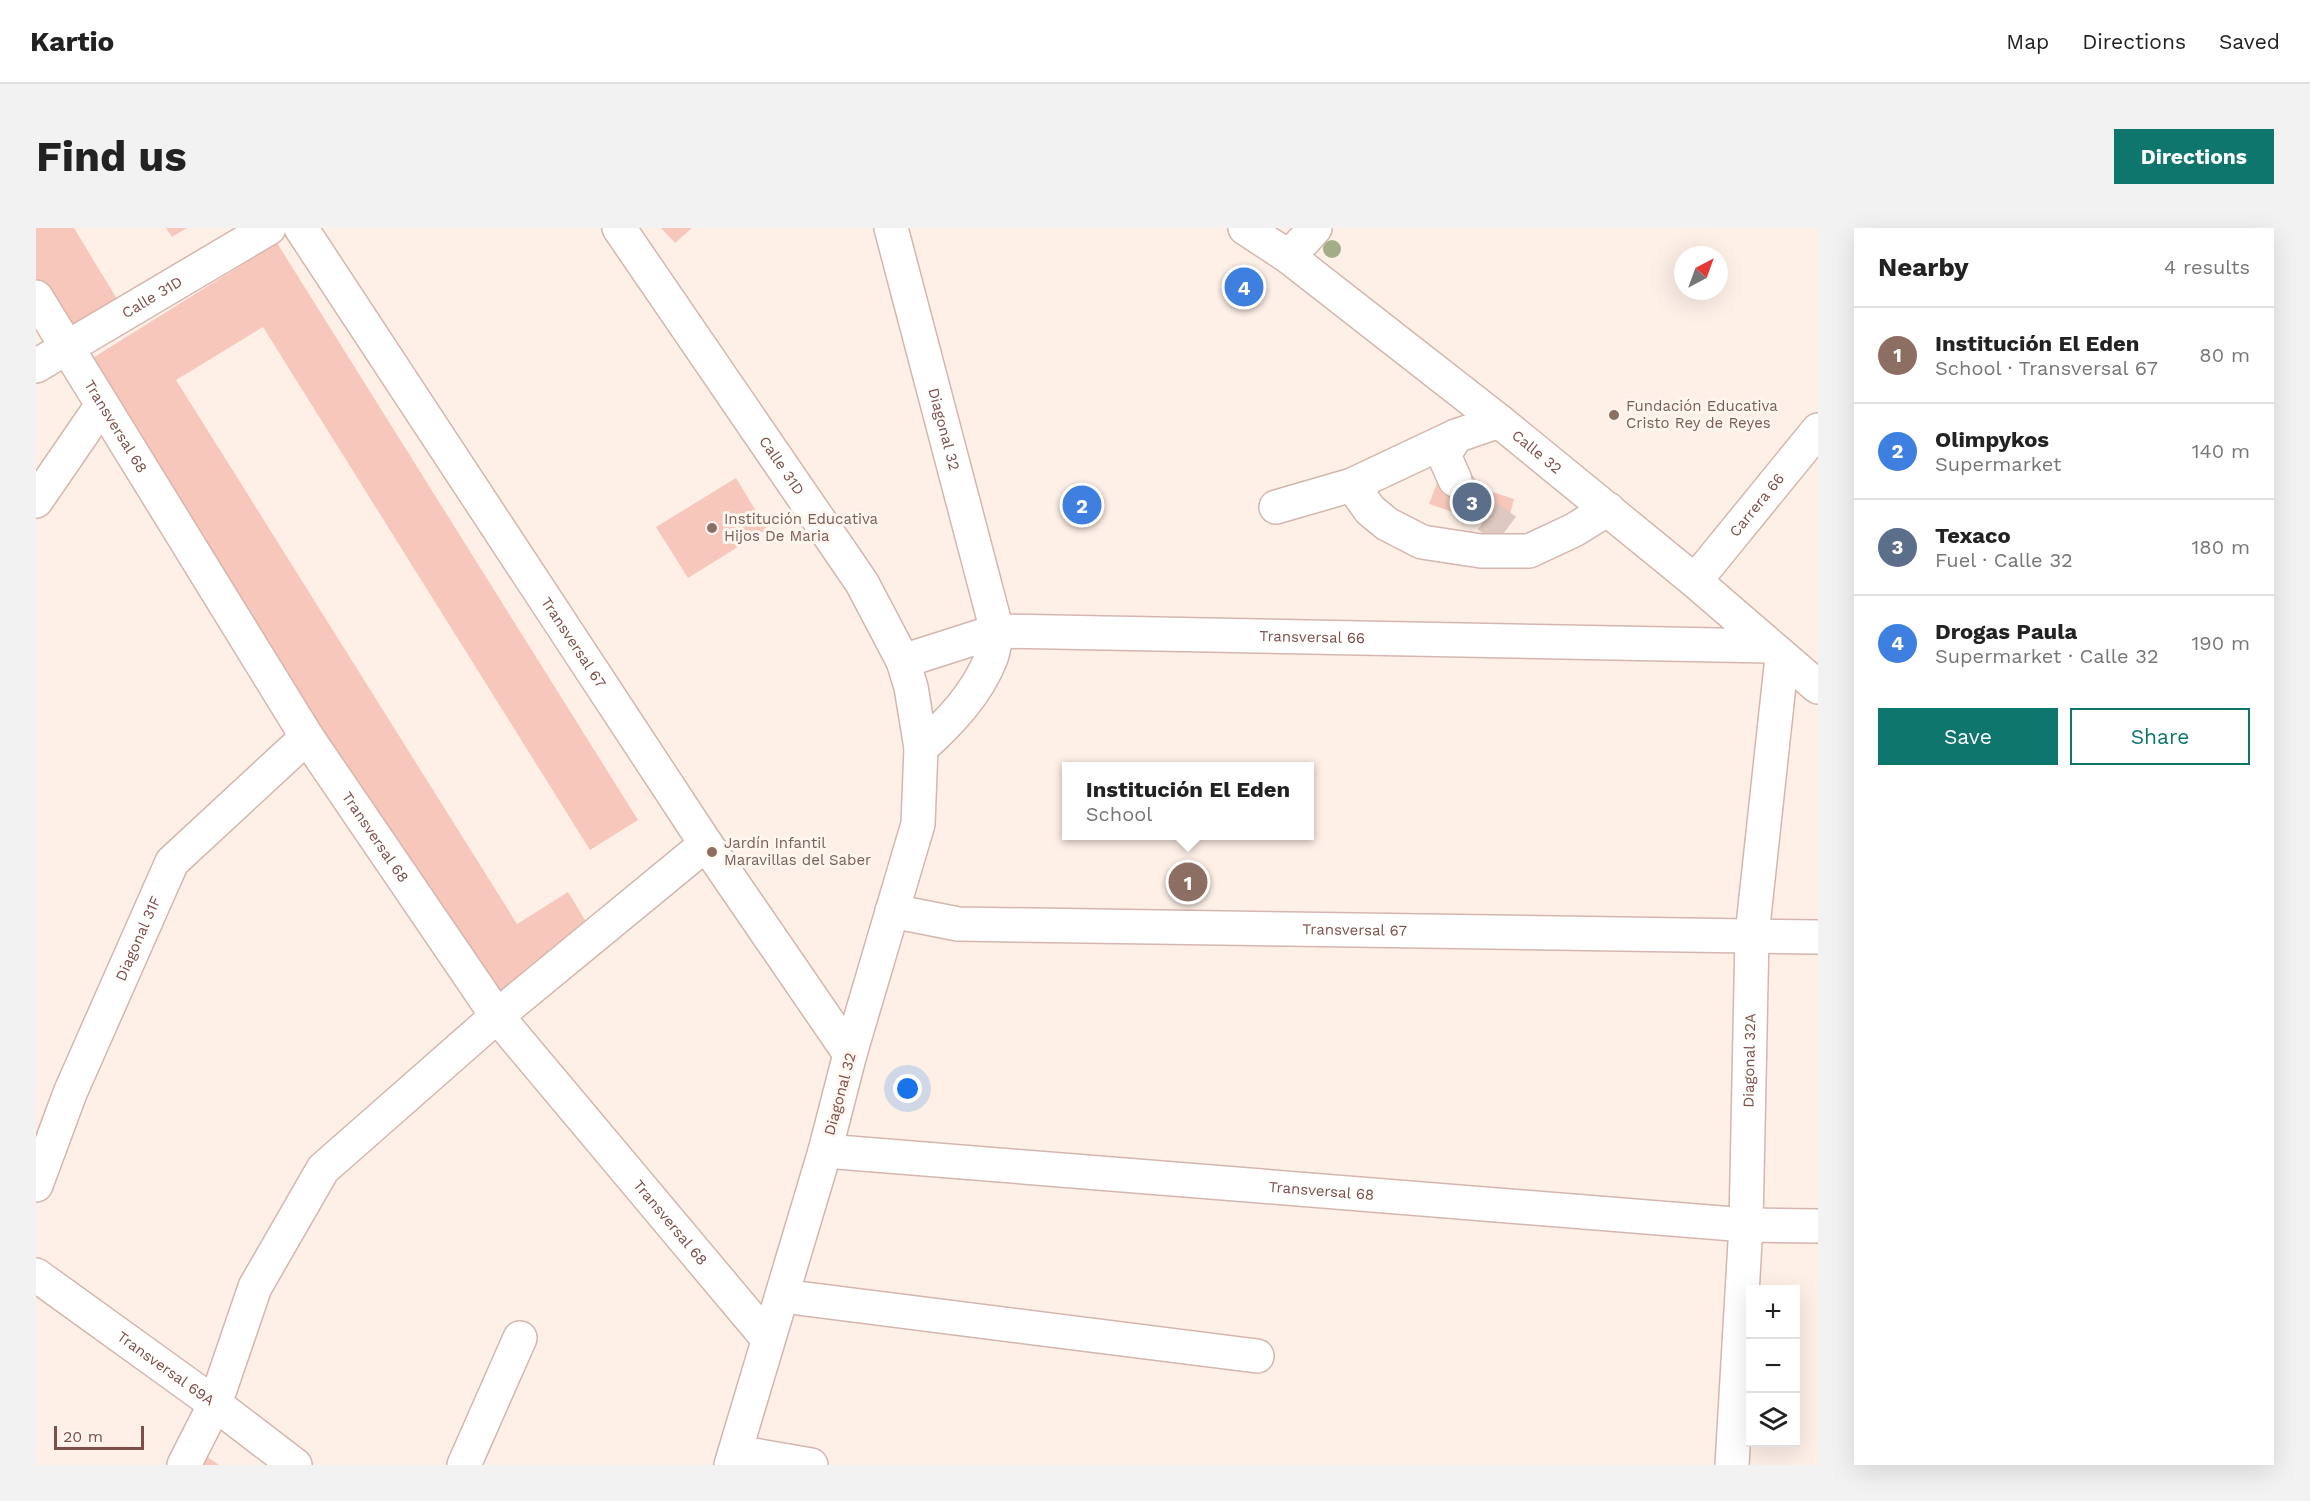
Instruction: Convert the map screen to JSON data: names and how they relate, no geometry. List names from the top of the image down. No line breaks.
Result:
{"streets":{"street":["Calle 31D","Transversal 68","Diagonal 32","Calle 32","Carrera 66","Transversal 66","Transversal 67","Diagonal 31F","Diagonal 32A","Transversal 69A"]},"crossings":[["Calle 31D","Transversal 68"],["Calle 31D","Diagonal 32"],["Calle 31D","Transversal 66"],["Transversal 68","Diagonal 32"],["Transversal 68","Diagonal 31F"],["Transversal 68","Diagonal 32A"],["Diagonal 32","Transversal 66"],["Diagonal 32","Transversal 67"],["Calle 32","Carrera 66"],["Calle 32","Transversal 66"],["Calle 32","Diagonal 32A"],["Transversal 66","Diagonal 32A"],["Transversal 67","Diagonal 32A"]],"places":["Fundación Educativa Cristo Rey de Reyes","Institución Educativa Hijos De Maria","Jardín Infantil Maravillas del Saber"],"scale_bar":"20 m","north":"top right","page":{"header":"Kartio","nav":["Map","Directions","Saved"],"buttons":["Directions",["Save","Share"]],"title":"Find us","heading":["Nearby","4 results"],"pins":["4","3","2","1"],"list":[{"mark":"1","name":"Institución El Eden","note":"School · Transversal 67","value":"80 m"},{"mark":"2","name":"Olimpykos","note":"Supermarket","value":"140 m"},{"mark":"3","name":"Texaco","note":"Fuel · Calle 32","value":"180 m"},{"mark":"4","name":"Drogas Paula","note":"Supermarket · Calle 32","value":"190 m"}],"popup":["Institución El Eden","School"],"map_buttons":["+","−"],"scale":"20 m"}}
